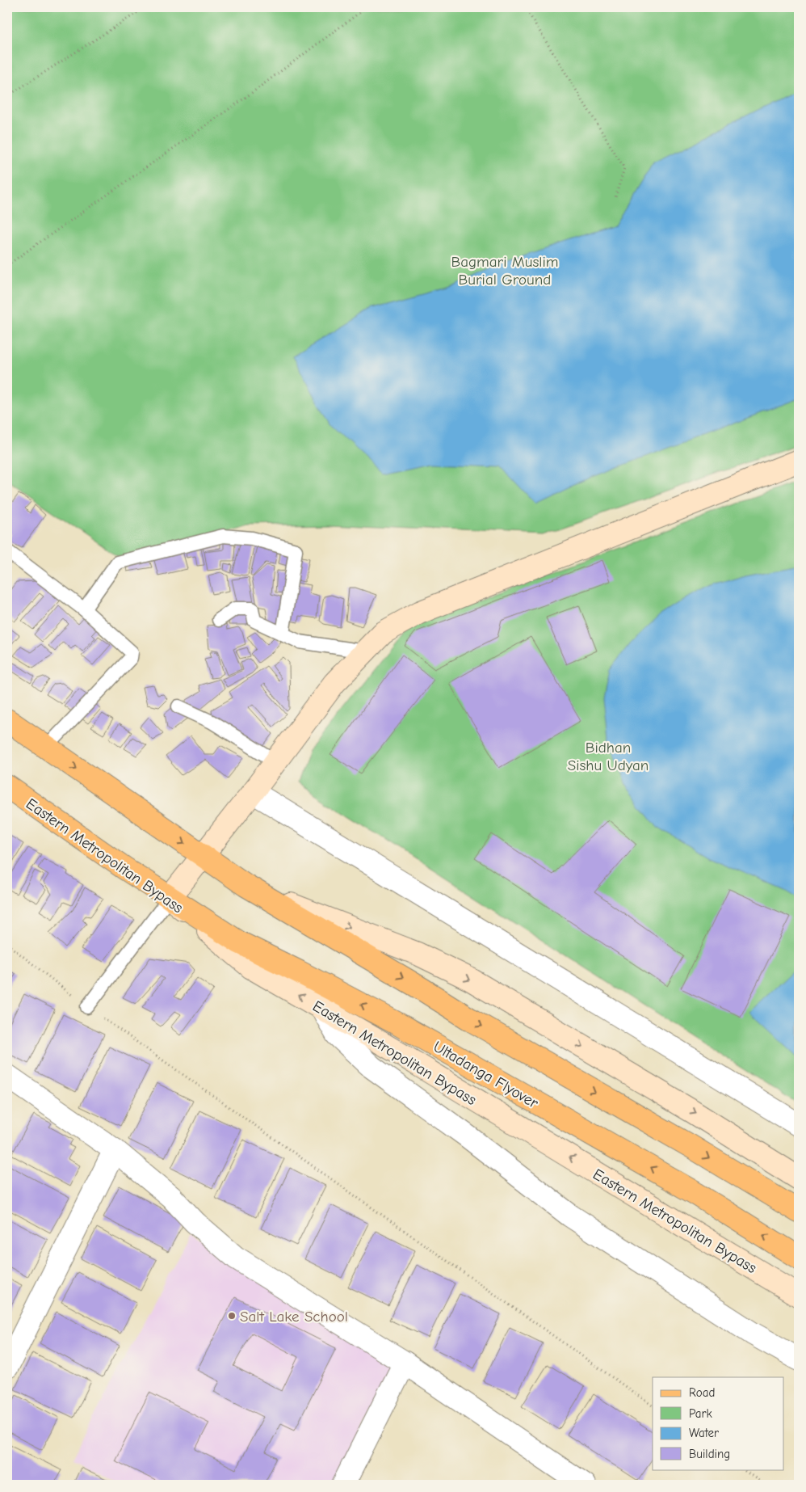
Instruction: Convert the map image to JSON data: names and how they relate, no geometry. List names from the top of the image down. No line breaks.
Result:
{"streets":{"main road":["Eastern Metropolitan Bypass","Ultadanga Flyover"]},"crossings":[["Eastern Metropolitan Bypass","Ultadanga Flyover"]],"parks":["Bagmari Muslim Burial Ground","Bidhan Sishu Udyan"],"places":["Salt Lake School"],"legend":["Road","Park","Water","Building"]}
